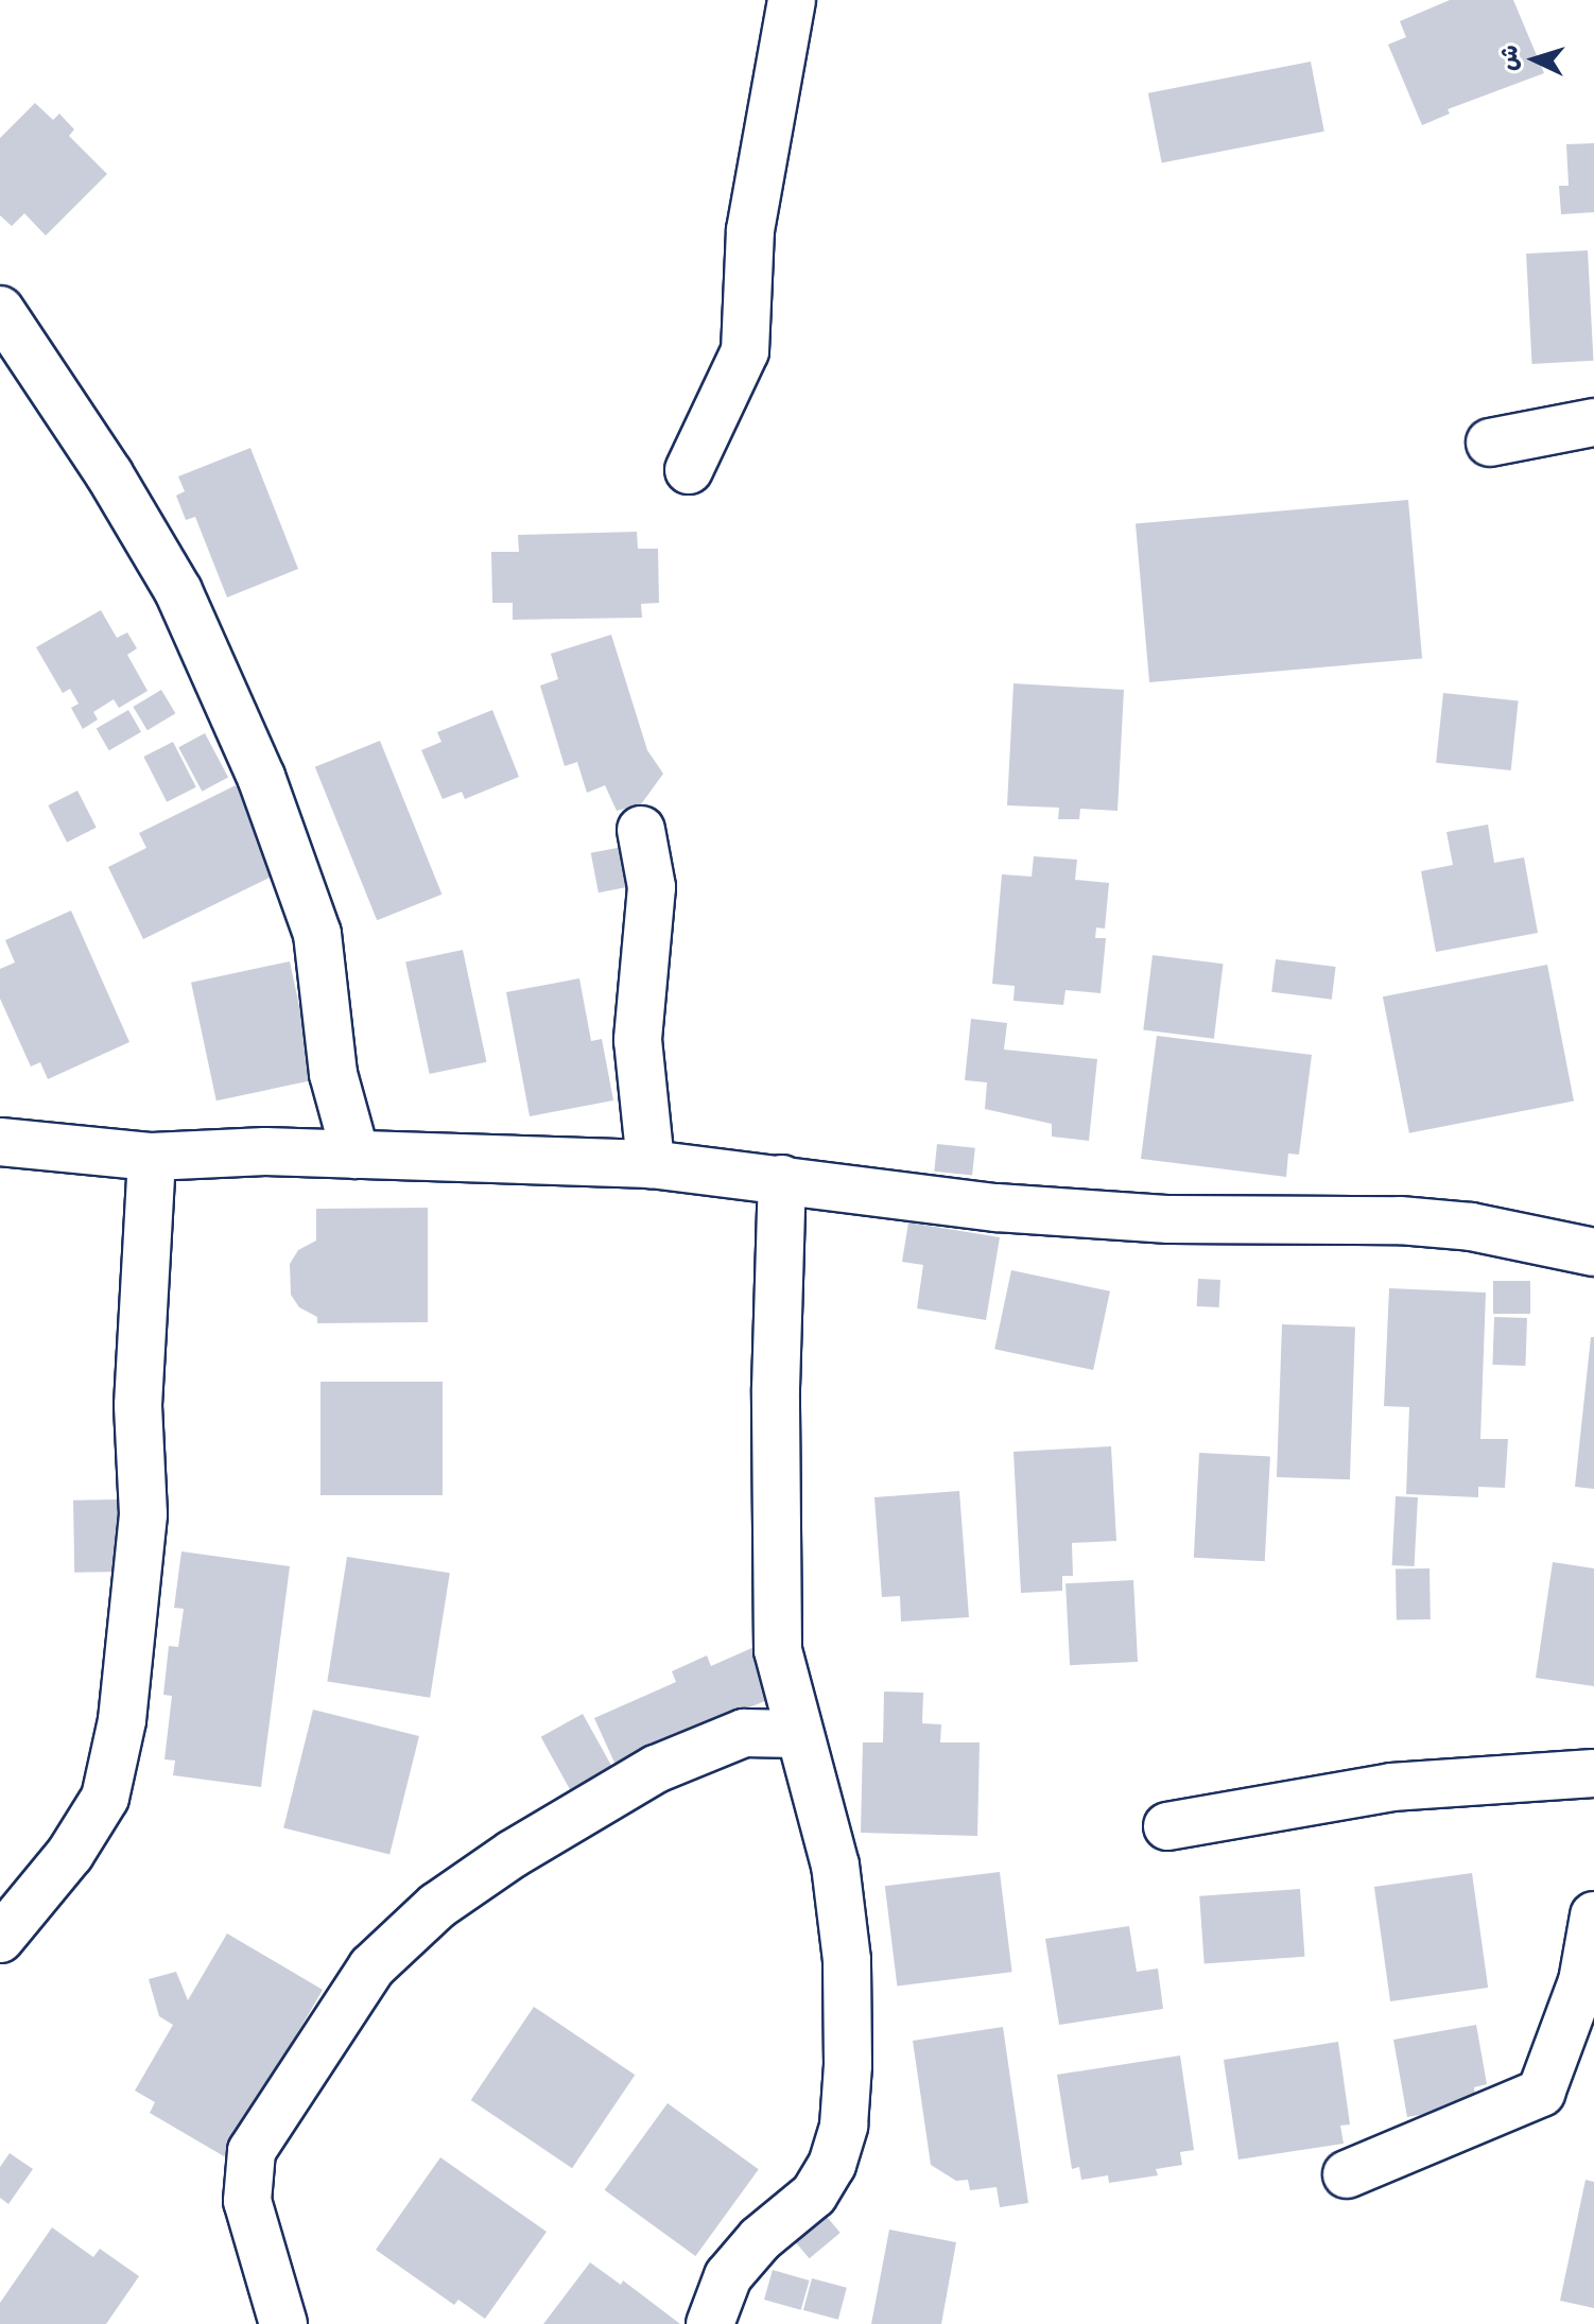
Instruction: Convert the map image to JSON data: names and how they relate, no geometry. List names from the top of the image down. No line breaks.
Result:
{"north":"left"}
